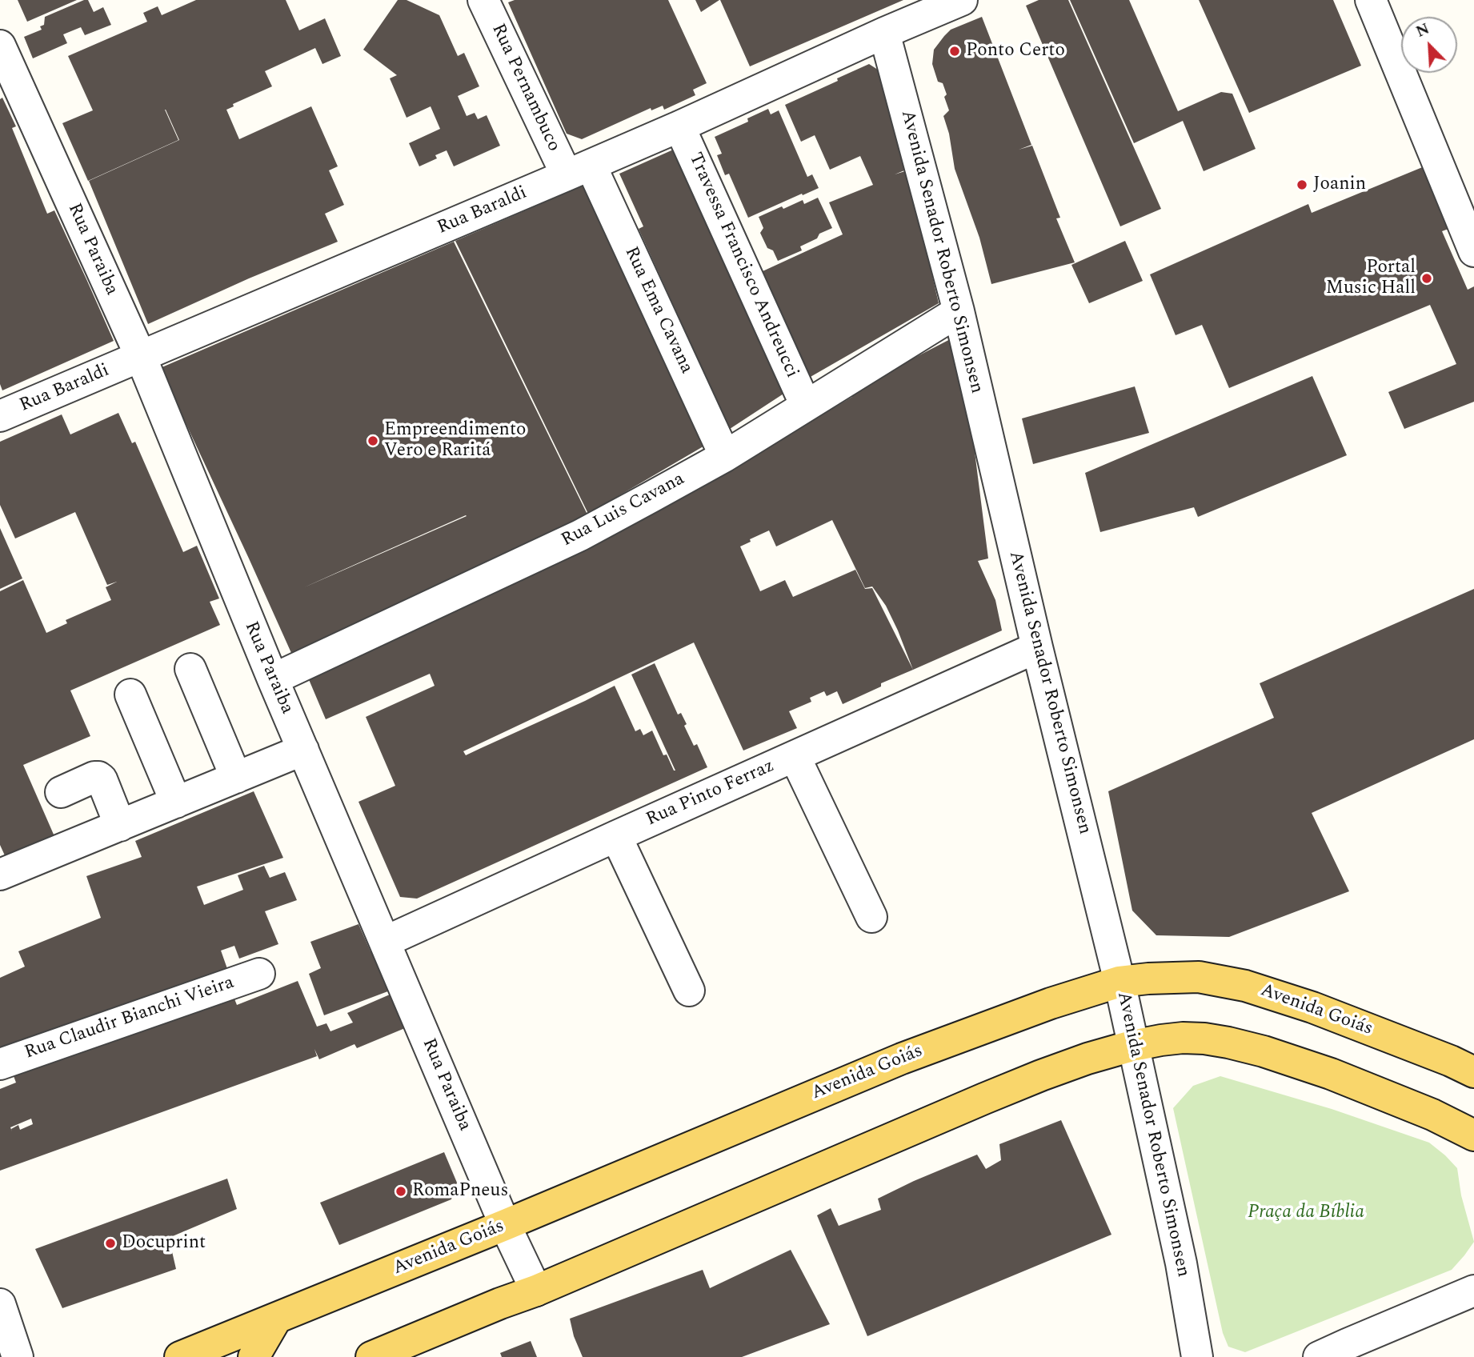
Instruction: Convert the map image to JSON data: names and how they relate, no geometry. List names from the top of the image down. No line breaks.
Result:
{"streets":{"main road":["Avenida Goiás"],"street":["Rua Pernambuco","Rua Baraldi","Rua Paraiba","Avenida Senador Roberto Simonsen","Travessa Francisco Andreucci","Rua Ema Cavana","Rua Luis Cavana","Rua Pinto Ferraz","Rua Claudir Bianchi Vieira"]},"crossings":[["Rua Pernambuco","Rua Baraldi"],["Rua Pernambuco","Rua Ema Cavana"],["Rua Baraldi","Rua Paraiba"],["Rua Baraldi","Avenida Senador Roberto Simonsen"],["Rua Baraldi","Travessa Francisco Andreucci"],["Rua Baraldi","Rua Ema Cavana"],["Rua Paraiba","Rua Luis Cavana"],["Rua Paraiba","Rua Pinto Ferraz"],["Rua Paraiba","Avenida Goiás"],["Avenida Senador Roberto Simonsen","Rua Luis Cavana"],["Avenida Senador Roberto Simonsen","Rua Pinto Ferraz"],["Avenida Senador Roberto Simonsen","Avenida Goiás"],["Travessa Francisco Andreucci","Rua Luis Cavana"],["Rua Ema Cavana","Rua Luis Cavana"]],"parks":["Praça da Bíblia"],"places":["Ponto Certo","Joanin","Portal Music Hall","Empreendimento Vero e Raritá","RomaPneus","Docuprint"],"north":"top left"}
